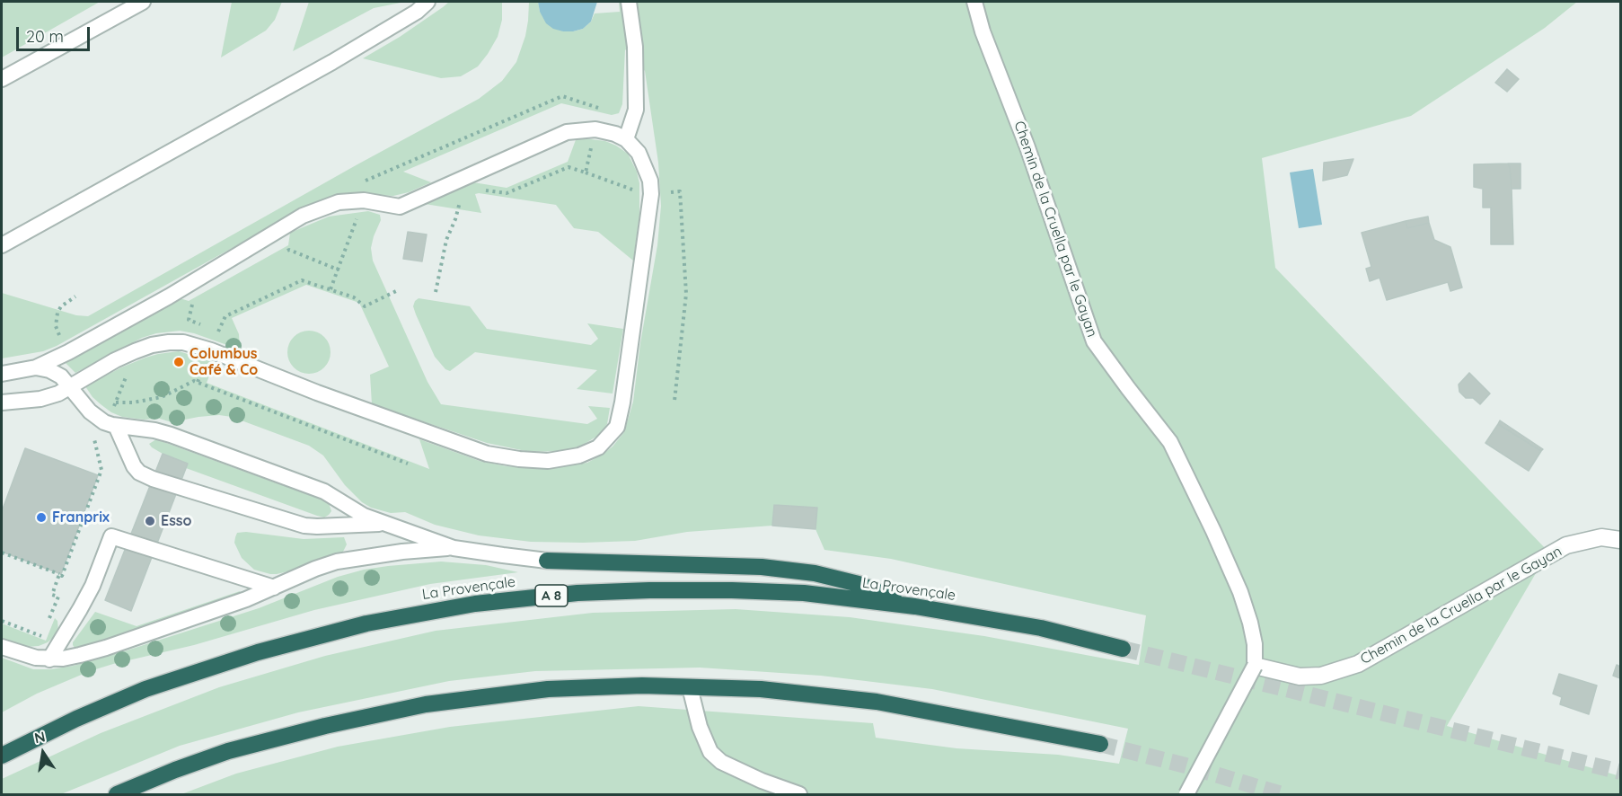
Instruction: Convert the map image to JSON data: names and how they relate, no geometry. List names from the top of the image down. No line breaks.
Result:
{"streets":{"highway":["La Provençale","A 8"],"street":["Chemin de la Cruella par le Gayan"]},"places":["Columbus Café & Co","Franprix","Esso"],"scale_bar":"20 m","north":"top"}
